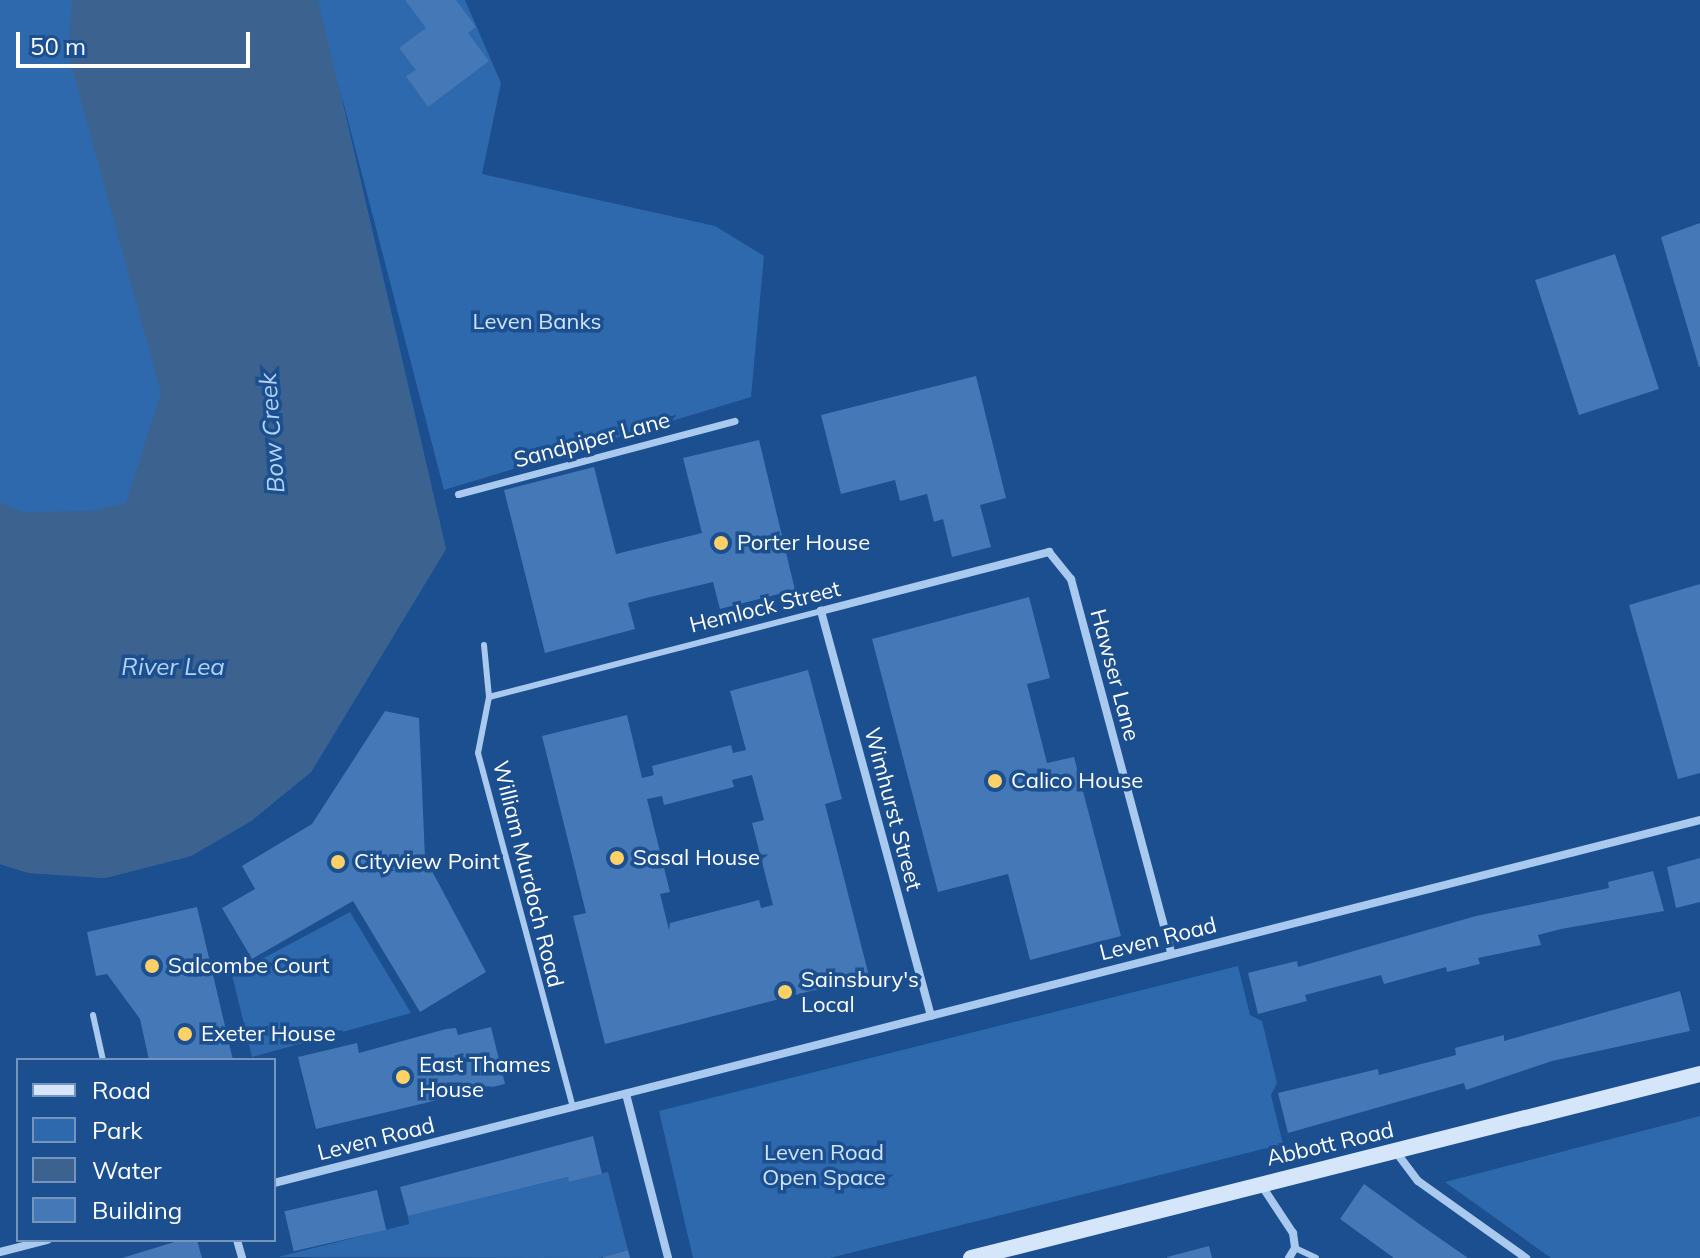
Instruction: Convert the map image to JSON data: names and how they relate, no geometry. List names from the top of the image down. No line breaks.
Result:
{"streets":{"main road":["Abbott Road"],"street":["Sandpiper Lane","Hemlock Street","Hawser Lane","Wimhurst Street","Leven Road"],"lane":["William Murdoch Road"]},"crossings":[["Hemlock Street","Hawser Lane"],["Hemlock Street","Wimhurst Street"],["Hemlock Street","William Murdoch Road"],["Hawser Lane","Leven Road"],["Wimhurst Street","Leven Road"],["William Murdoch Road","Leven Road"]],"water":["Bow Creek","River Lea"],"parks":["Leven Banks","Leven Road Open Space"],"places":["Porter House","Calico House","Sasal House","Cityview Point","Salcombe Court","Sainsbury's Local","Exeter House","East Thames House"],"legend":["Road","Park","Water","Building"],"scale_bar":"50 m"}
